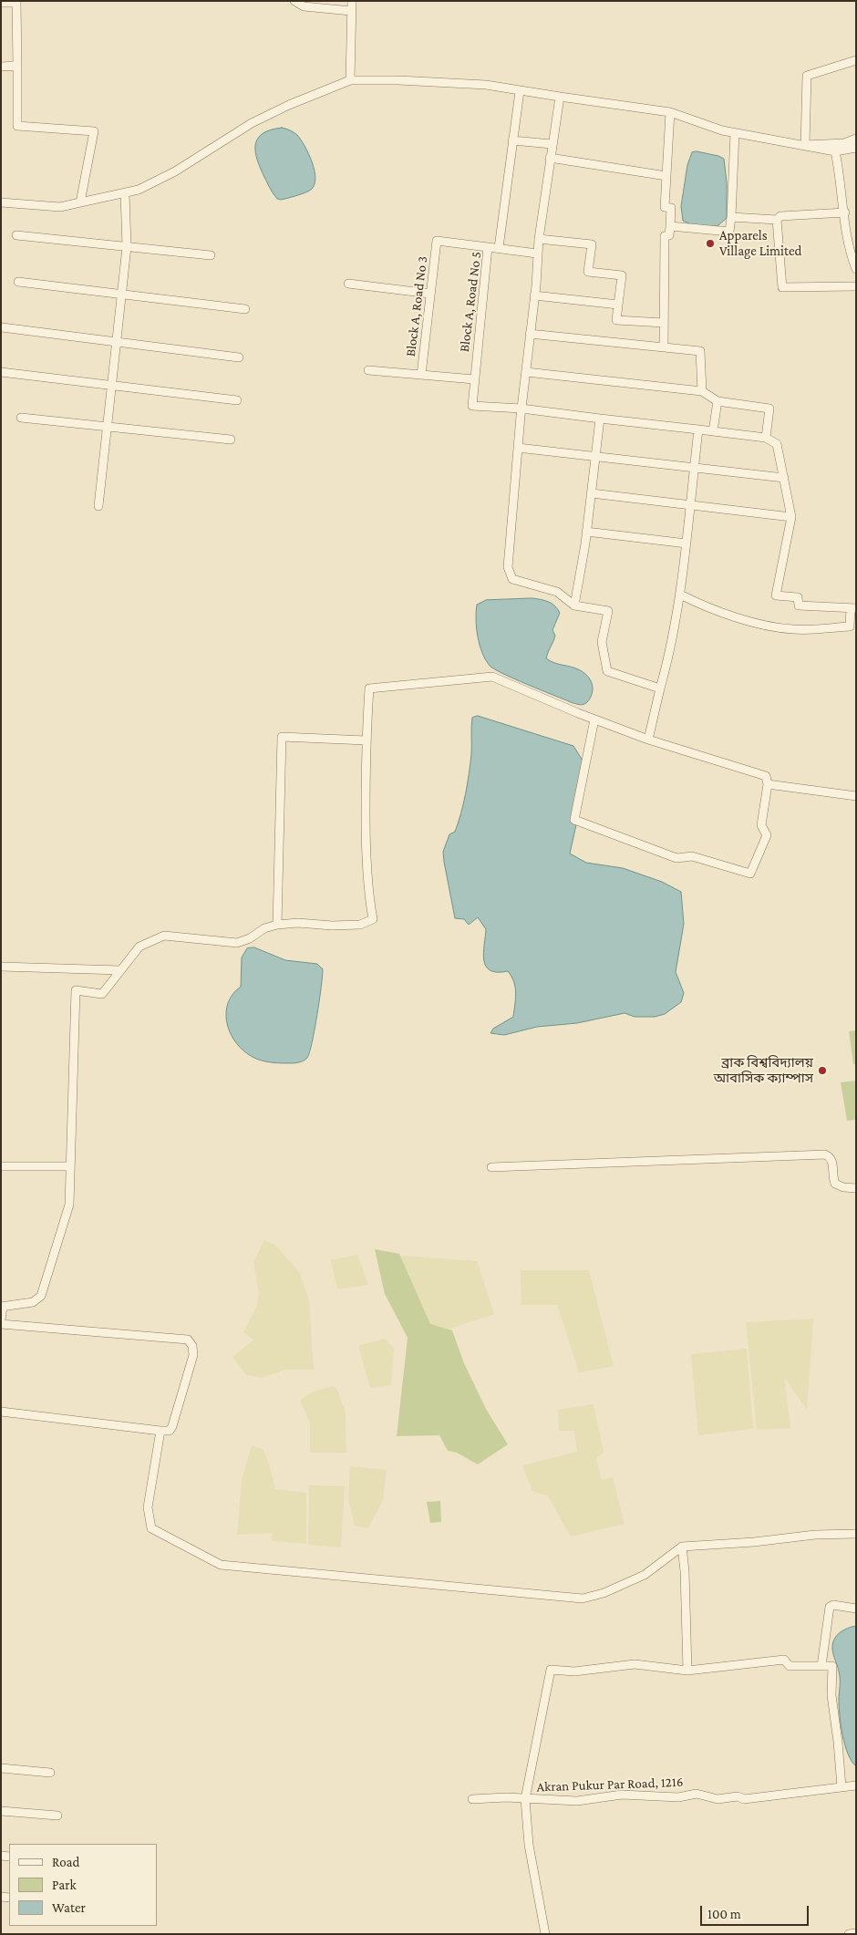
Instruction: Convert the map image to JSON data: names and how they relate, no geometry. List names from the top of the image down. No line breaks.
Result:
{"streets":{"street":["Block A, Road No 5","Block A, Road No 3","Akran Pukur Par Road, 1216"]},"crossings":[["Block A, Road No 5","Block A, Road No 3"]],"places":["Apparels Village Limited","ব্রাক বিশ্ববিদ্যালয় আবাসিক ক্যাম্পাস"],"legend":["Road","Park","Water"],"scale_bar":"100 m"}
